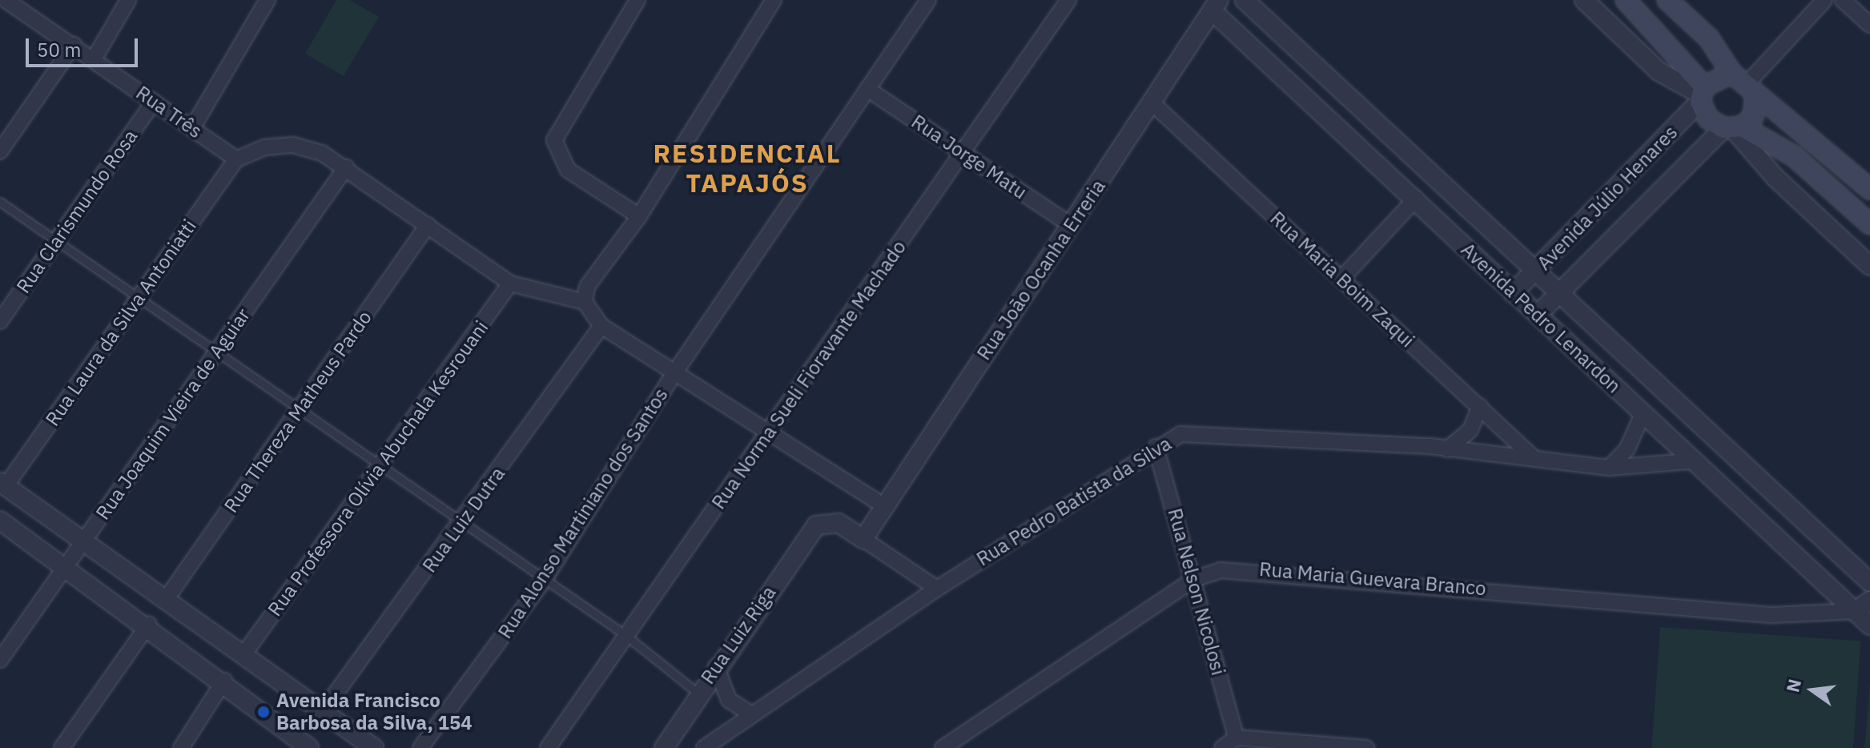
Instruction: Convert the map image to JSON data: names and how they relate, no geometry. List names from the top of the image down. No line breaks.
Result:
{"streets":{"street":["Rua Três","Rua Jorge Matu","Avenida Júlio Henares","Rua Clarismundo Rosa","Rua João Ocanha Erreria","Rua Maria Boim Zaqui","Avenida Pedro Lenardon","Rua Laura da Silva Antoniatti","Rua Norma Sueli Fioravante Machado","Rua Thereza Matheus Pardo","Rua Joaquim Vieira de Aguiar","Rua Professora Olívia Abuchala Kesrouani","Rua Pedro Batista da Silva","Rua Alonso Martiniano dos Santos","Rua Luiz Dutra","Rua Maria Guevara Branco","Rua Nelson Nicolosi","Rua Luiz Riga"]},"crossings":[["Rua Três","Rua Clarismundo Rosa"],["Rua Três","Rua Laura da Silva Antoniatti"],["Rua Jorge Matu","Rua João Ocanha Erreria"],["Rua Jorge Matu","Rua Norma Sueli Fioravante Machado"],["Rua Jorge Matu","Rua Alonso Martiniano dos Santos"],["Avenida Júlio Henares","Avenida Pedro Lenardon"],["Rua João Ocanha Erreria","Rua Maria Boim Zaqui"],["Rua João Ocanha Erreria","Avenida Pedro Lenardon"],["Rua João Ocanha Erreria","Rua Luiz Riga"],["Rua Maria Boim Zaqui","Rua Pedro Batista da Silva"],["Avenida Pedro Lenardon","Rua Pedro Batista da Silva"],["Avenida Pedro Lenardon","Rua Maria Guevara Branco"],["Rua Pedro Batista da Silva","Rua Nelson Nicolosi"],["Rua Maria Guevara Branco","Rua Nelson Nicolosi"]],"districts":["RESIDENCIAL TAPAJÓS"],"places":["Avenida Francisco Barbosa da Silva, 154"],"scale_bar":"50 m","north":"left"}
